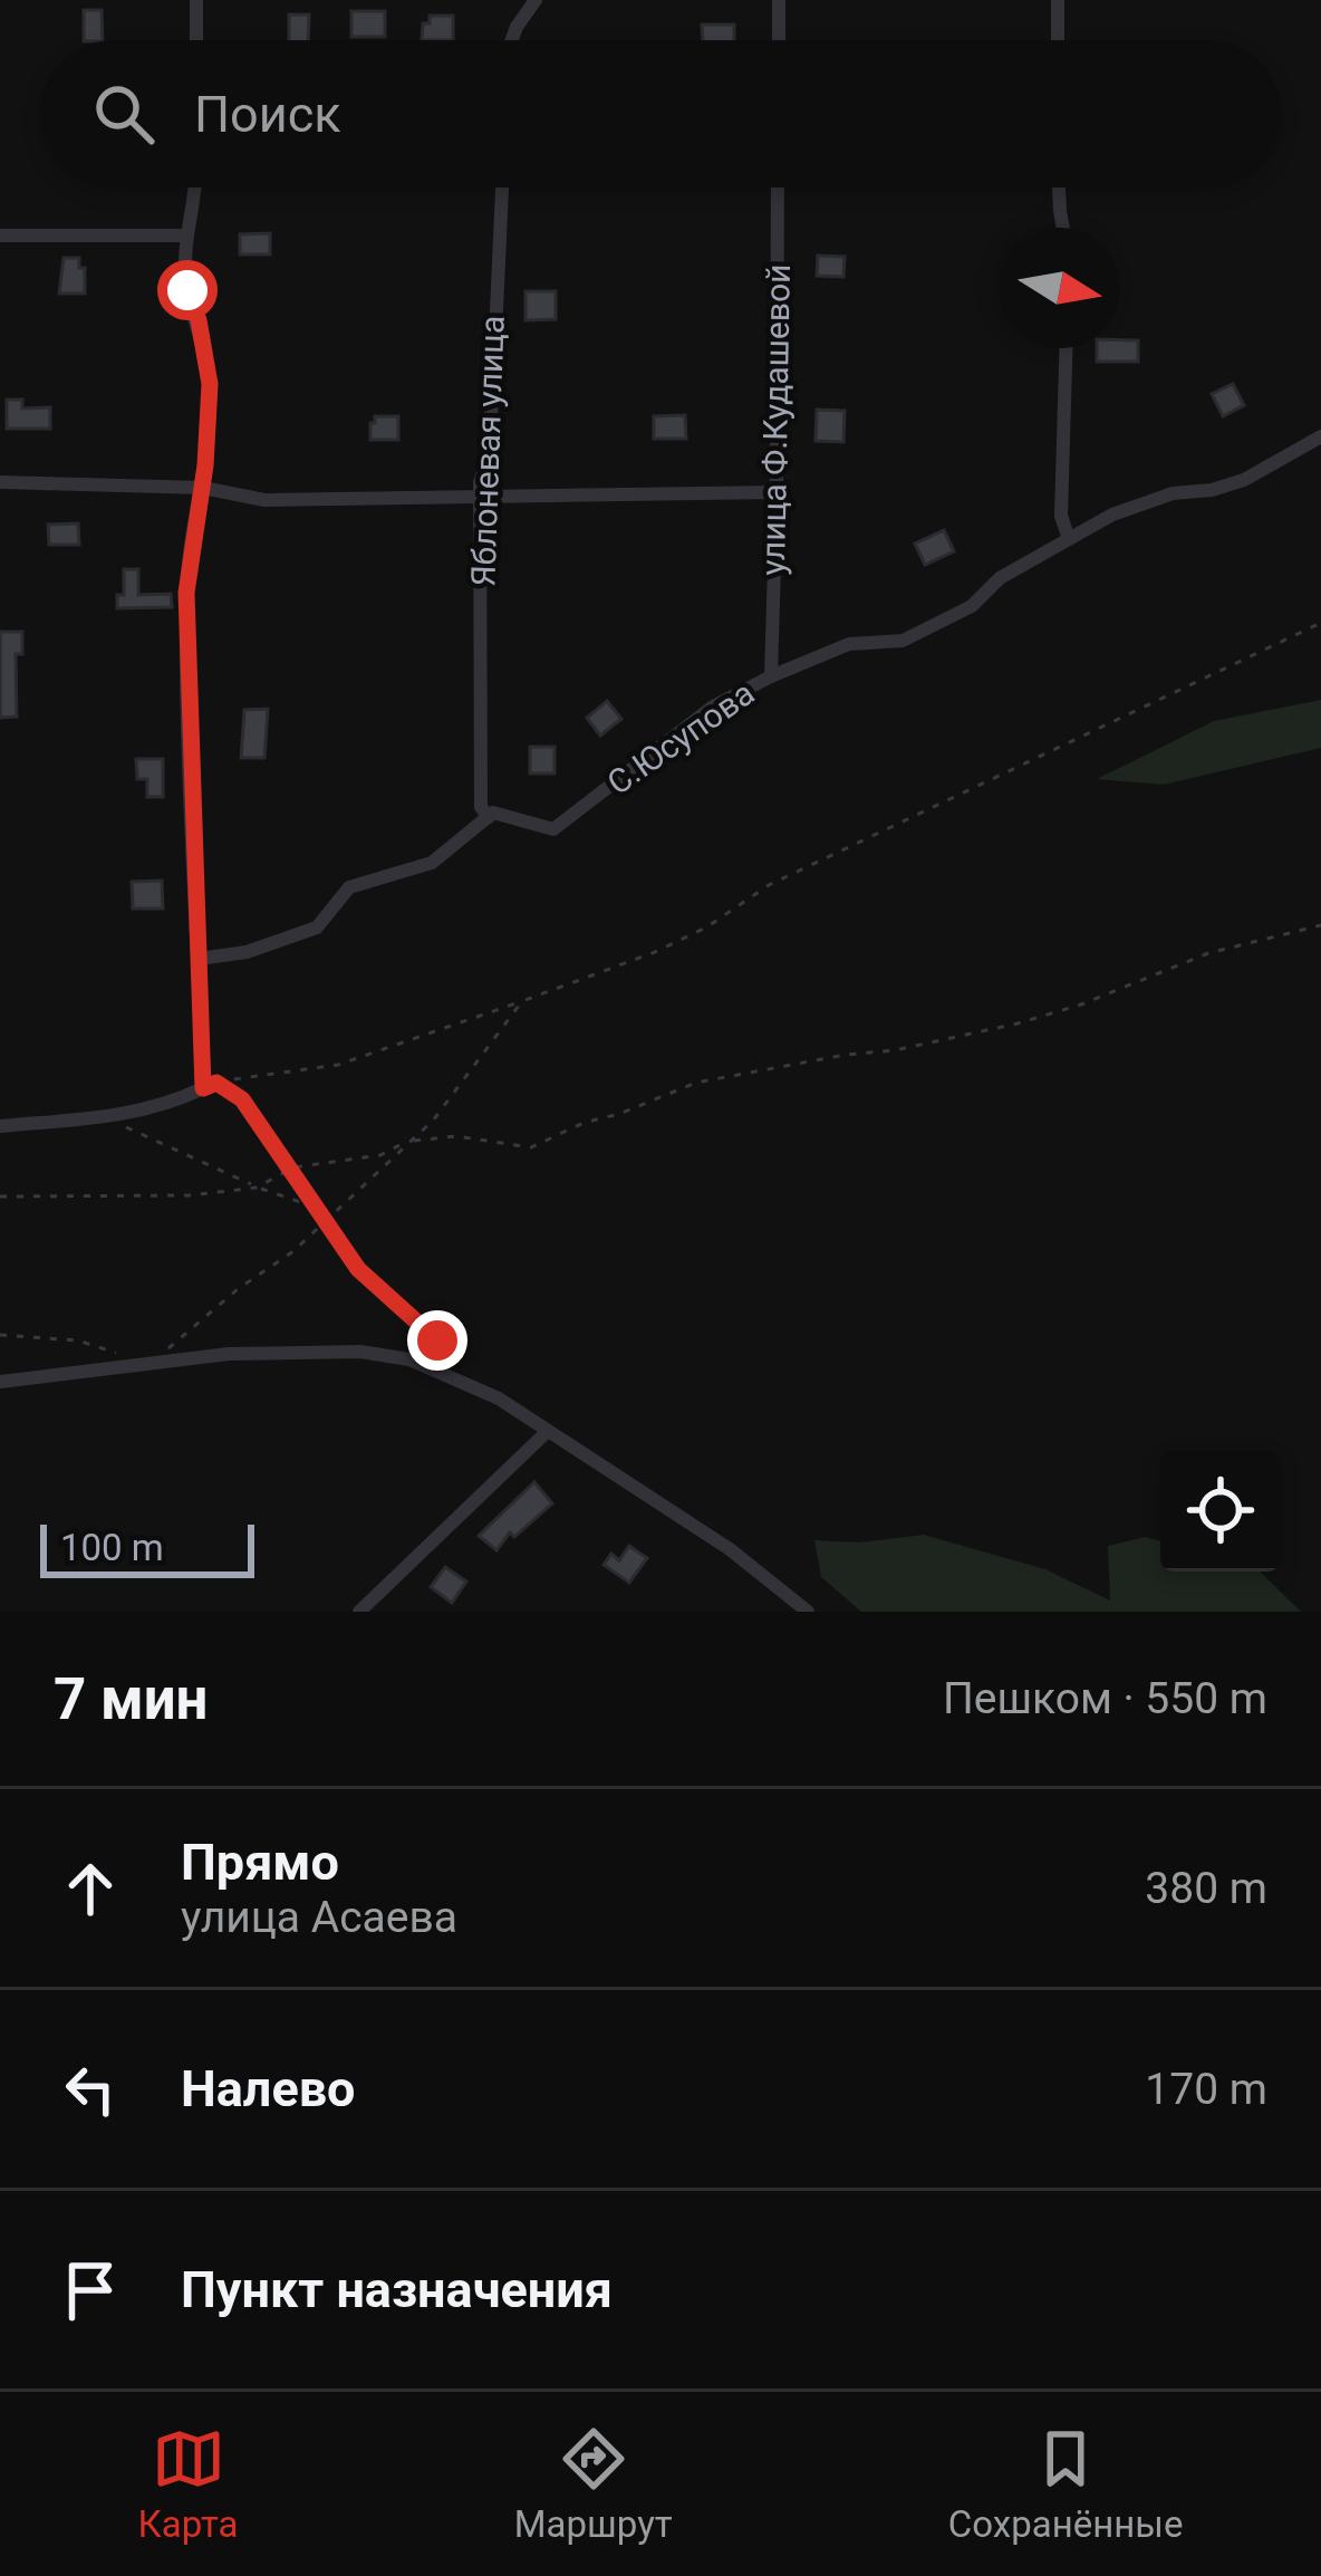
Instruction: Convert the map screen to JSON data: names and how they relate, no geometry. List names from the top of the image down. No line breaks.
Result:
{"streets":{"street":["улица Ф.Кудашевой","Яблоневая улица","С.Юсупова"]},"crossings":[["улица Ф.Кудашевой","С.Юсупова"],["Яблоневая улица","С.Юсупова"]],"scale_bar":"100 m","north":"right","page":{"search":"Поиск","scale":"100 m","heading":["7 мин","Пешком · 550 m"],"list":[["Прямо","улица Асаева","380 m"],["Налево","170 m"],"Пункт назначения"],"nav":["Карта","Маршрут","Сохранённые"]}}
